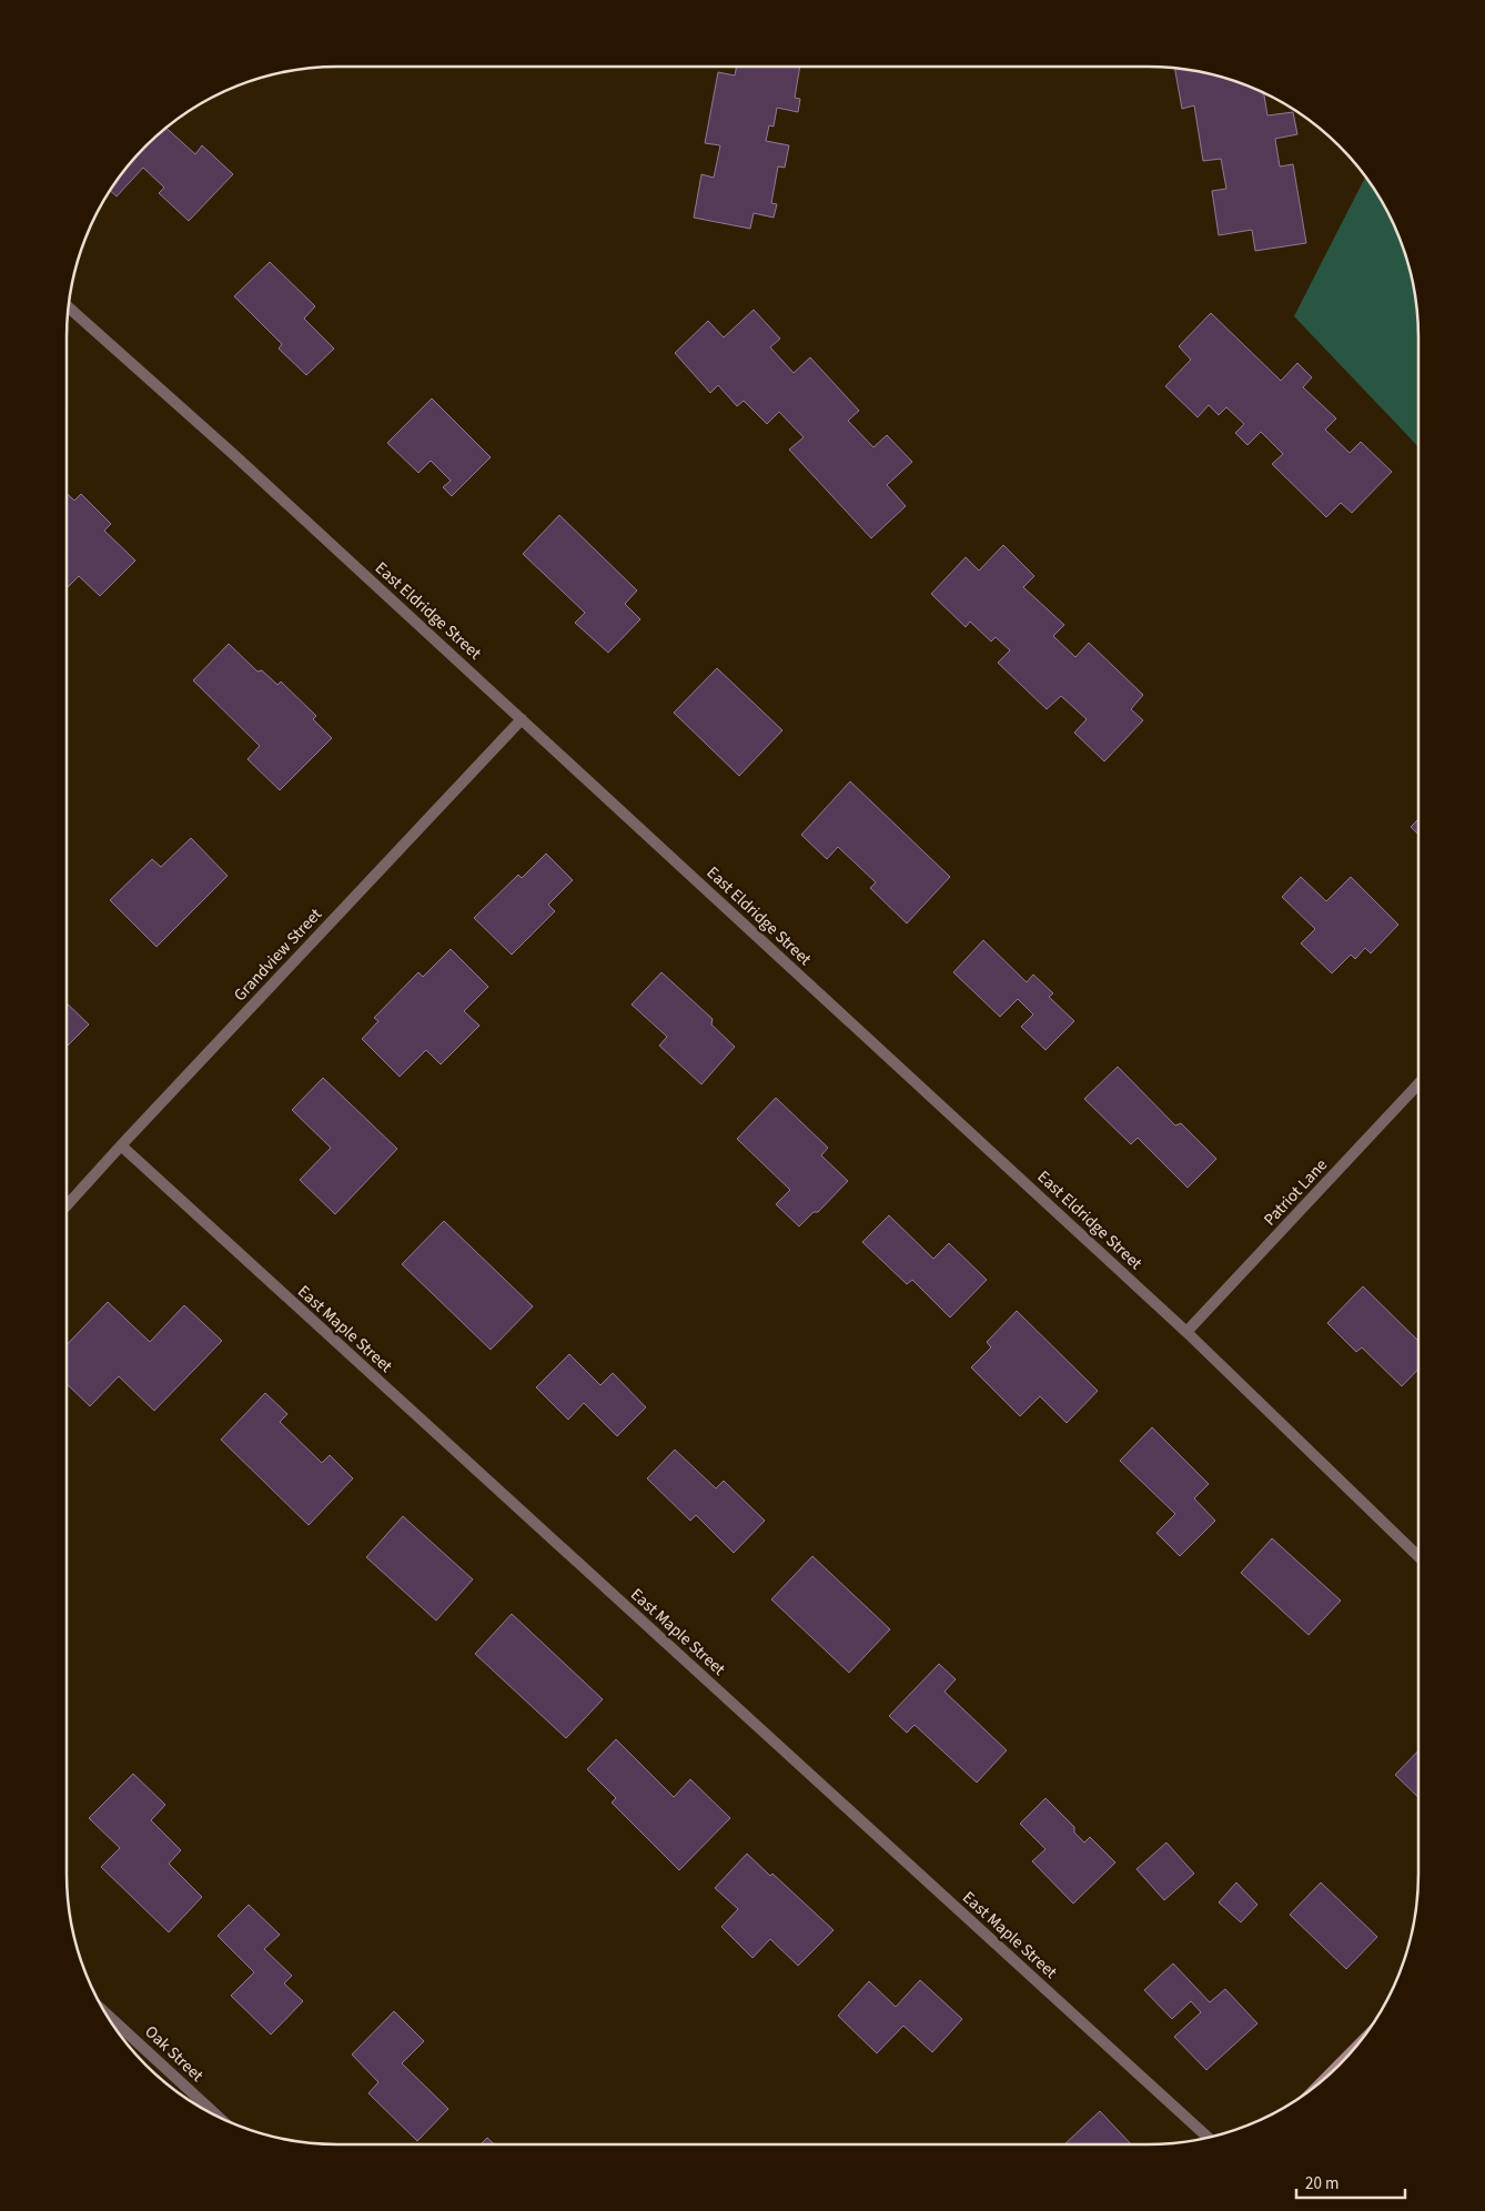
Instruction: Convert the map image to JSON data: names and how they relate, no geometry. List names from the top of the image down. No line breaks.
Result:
{"streets":{"street":["East Eldridge Street","Grandview Street","Patriot Lane","East Maple Street","Oak Street"]},"crossings":[["East Eldridge Street","Grandview Street"],["East Eldridge Street","Patriot Lane"],["Grandview Street","East Maple Street"]],"scale_bar":"20 m"}
